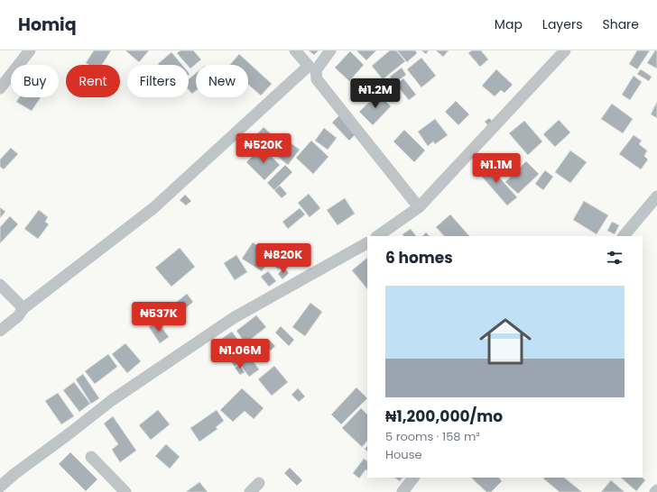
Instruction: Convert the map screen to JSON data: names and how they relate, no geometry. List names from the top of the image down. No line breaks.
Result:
{"page":{"header":"Homiq","nav":["Map","Layers","Share"],"chip":["Buy","Rent","Filters","New"],"price":["₦1.2M","₦520K","₦1.1M","₦820K","₦537K","₦1.06M"],"heading":"6 homes","list":[{"name":"₦1,200,000/mo","note":"5 rooms · 158 m² · House"}]}}
